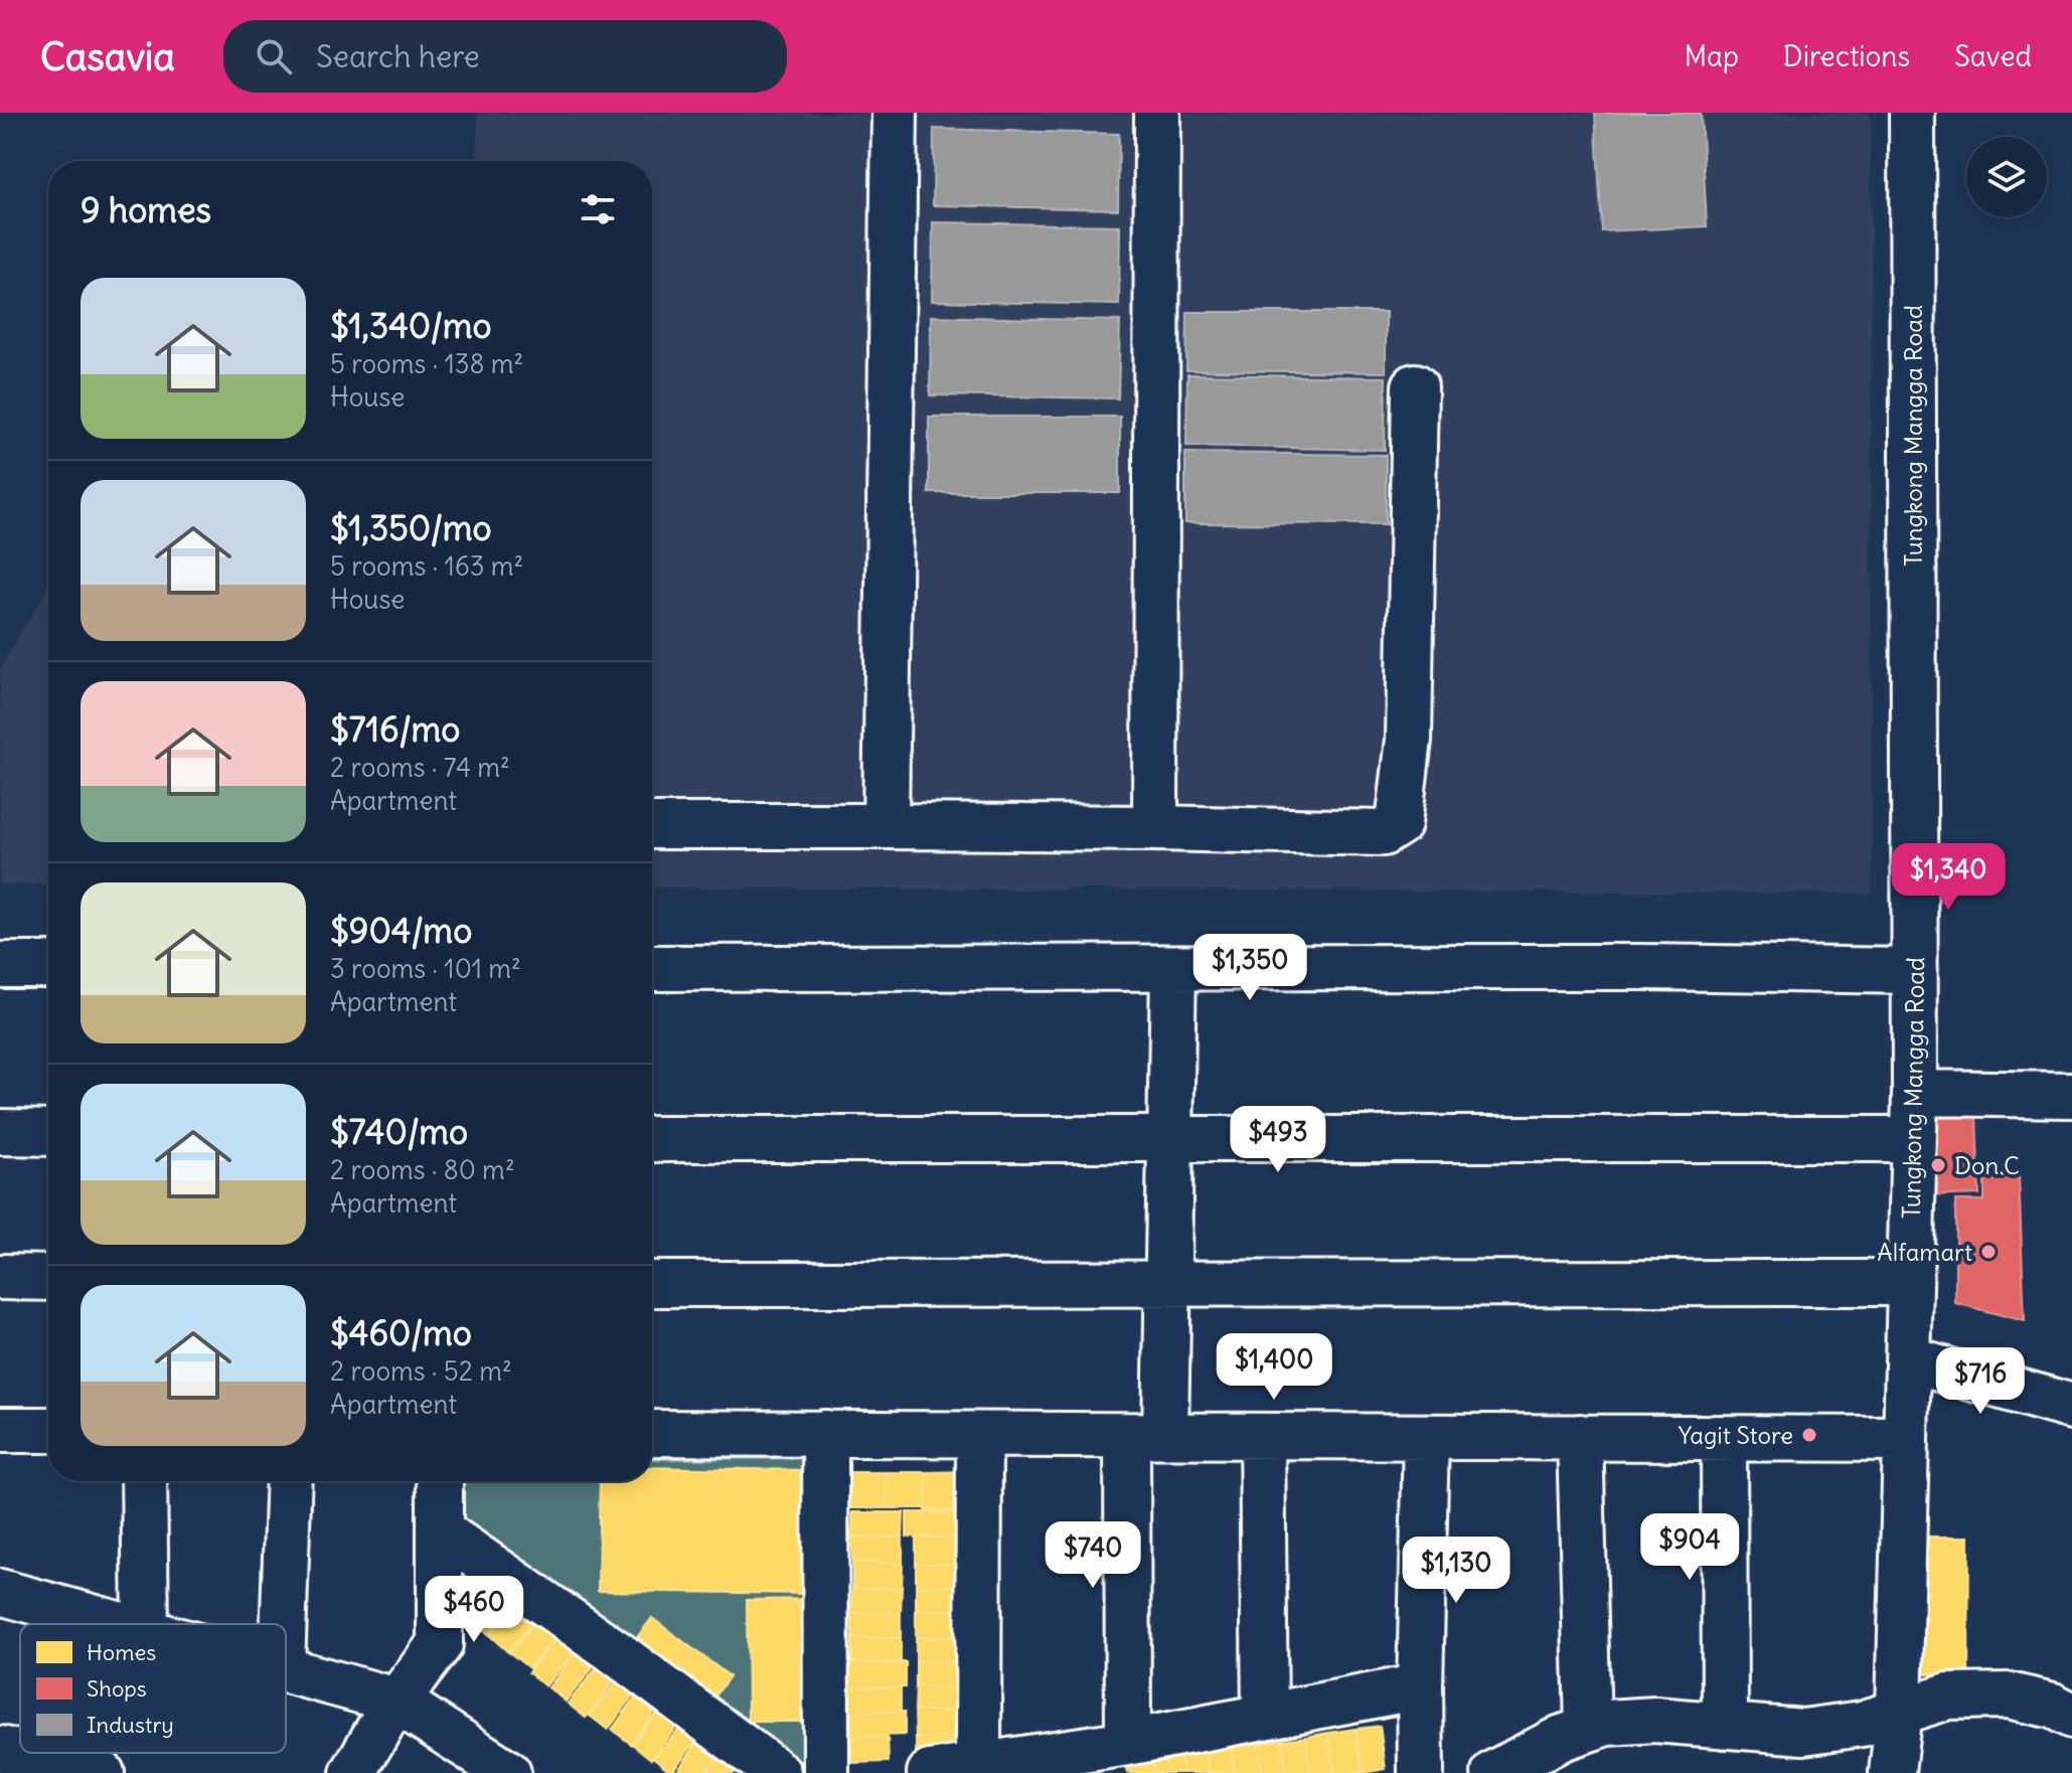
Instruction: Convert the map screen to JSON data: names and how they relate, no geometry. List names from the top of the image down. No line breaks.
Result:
{"streets":{"street":["Tungkong Mangga Road"]},"places":["Don.C","Alfamart","Yagit Store"],"legend":["Homes","Shops","Industry"],"page":{"header":"Casavia","search":"Search here","nav":["Map","Directions","Saved"],"heading":"9 homes","list":[{"name":"$1,340/mo","note":"5 rooms · 138 m² · House"},{"name":"$1,350/mo","note":"5 rooms · 163 m² · House"},{"name":"$716/mo","note":"2 rooms · 74 m² · Apartment"},{"name":"$904/mo","note":"3 rooms · 101 m² · Apartment"},{"name":"$740/mo","note":"2 rooms · 80 m² · Apartment"},{"name":"$460/mo","note":"2 rooms · 52 m² · Apartment"}],"price":["$1,340","$1,350","$493","$1,400","$716","$904","$740","$1,130","$460"]}}
